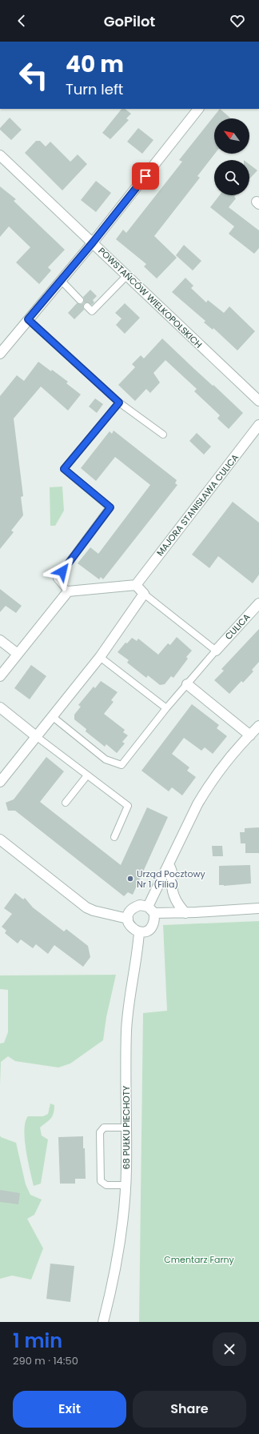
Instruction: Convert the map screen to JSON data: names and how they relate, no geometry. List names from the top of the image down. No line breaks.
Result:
{"streets":{"street":["POWSTAŃCÓW WIELKOPOLSKICH","MAJORA STANISŁAWA CULICA","CULICA","68 PUŁKU PIECHOTY"]},"parks":["Cmentarz Farny"],"places":["Urząd Pocztowy Nr 1 (Filia)"],"north":"top left","page":{"header":"GoPilot","turn":["40 m","Turn left"],"heading":["1 min","290 m · 14:50"],"buttons":["Exit","Share"]}}
